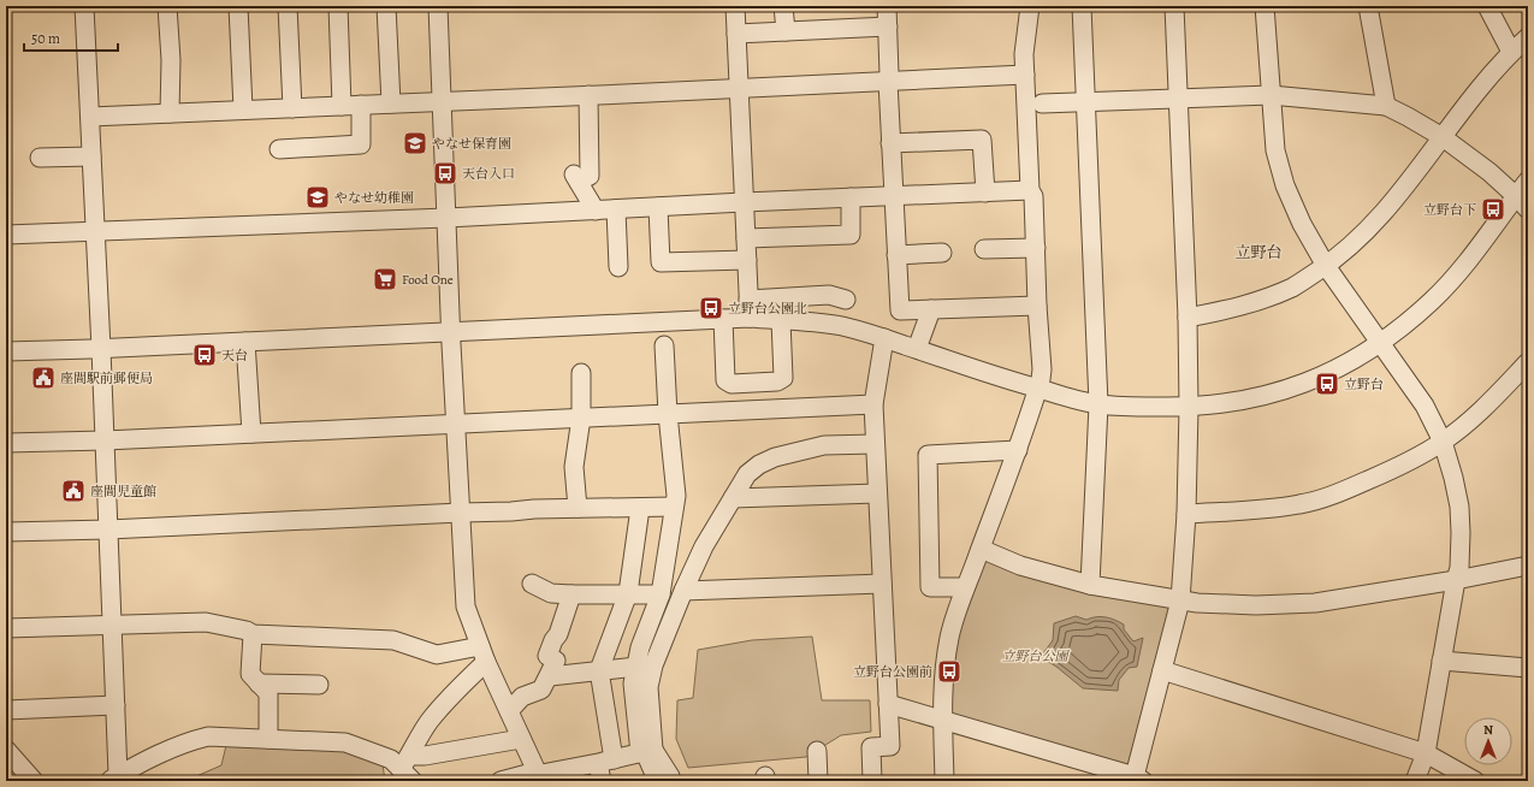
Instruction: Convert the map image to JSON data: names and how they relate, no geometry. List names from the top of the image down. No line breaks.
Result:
{"districts":["立野台"],"parks":["立野台公園"],"places":{"school or university":["やなせ保育園","やなせ幼稚園"],"bus stop":["天台入口","立野台下","立野台公園北","天台","立野台","立野台公園前"],"supermarket":["Food One"],"public building":["座間駅前郵便局","座間児童館"]},"scale_bar":"50 m","north":"top"}
